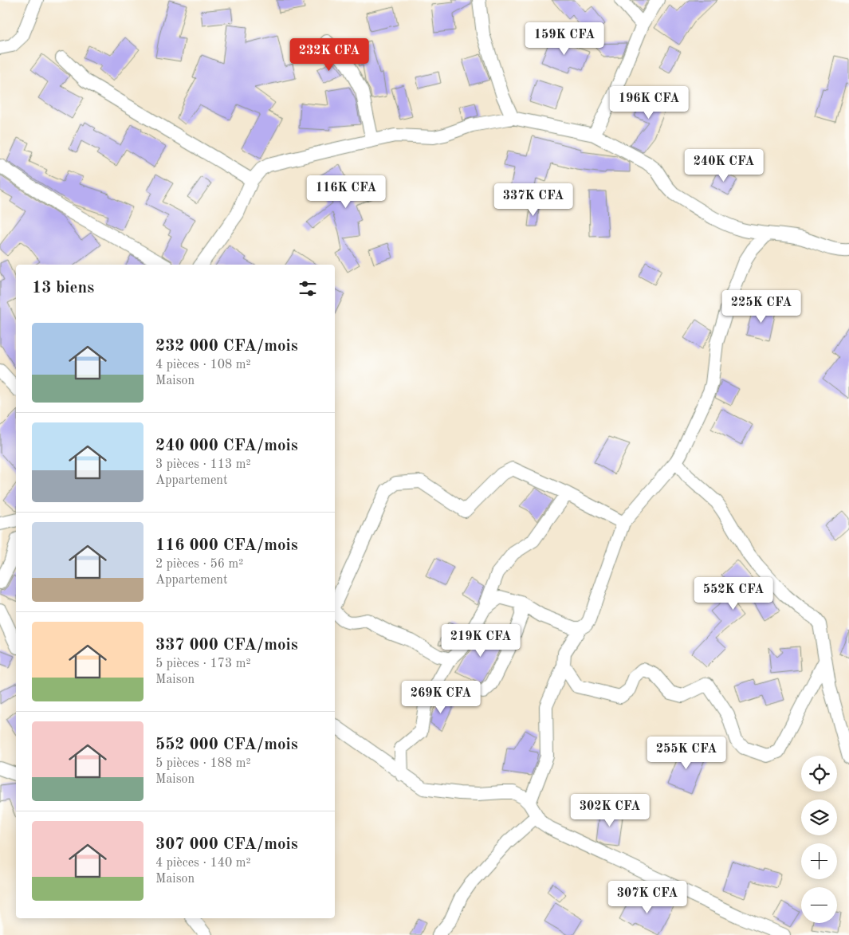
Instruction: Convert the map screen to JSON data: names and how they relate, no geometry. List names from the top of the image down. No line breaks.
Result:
{"page":{"price":["159K CFA","232K CFA","196K CFA","240K CFA","116K CFA","337K CFA","225K CFA","552K CFA","219K CFA","269K CFA","255K CFA","302K CFA","307K CFA"],"heading":"13 biens","list":[{"name":"232 000 CFA/mois","note":"4 pièces · 108 m² · Maison"},{"name":"240 000 CFA/mois","note":"3 pièces · 113 m² · Appartement"},{"name":"116 000 CFA/mois","note":"2 pièces · 56 m² · Appartement"},{"name":"337 000 CFA/mois","note":"5 pièces · 173 m² · Maison"},{"name":"552 000 CFA/mois","note":"5 pièces · 188 m² · Maison"},{"name":"307 000 CFA/mois","note":"4 pièces · 140 m² · Maison"}],"map_buttons":["+","−"]}}
